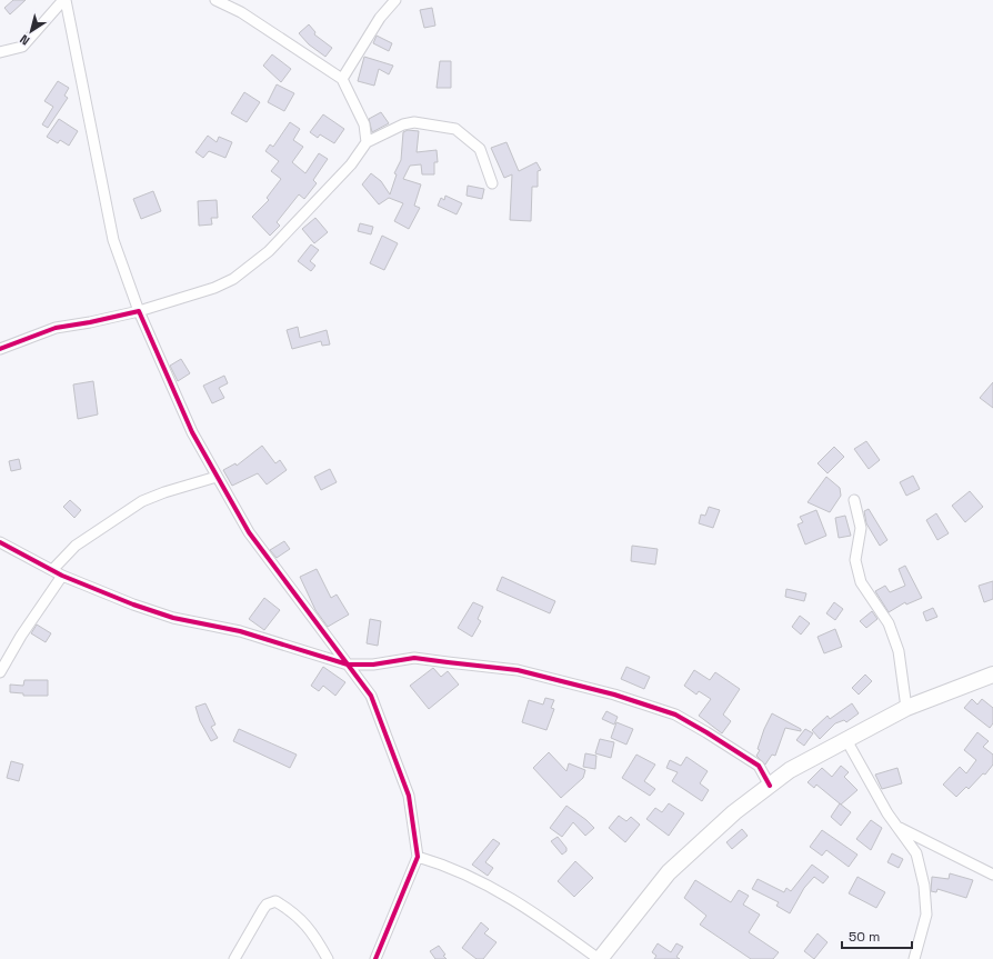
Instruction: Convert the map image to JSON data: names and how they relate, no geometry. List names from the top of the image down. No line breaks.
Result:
{"scale_bar":"50 m","north":"bottom left"}
